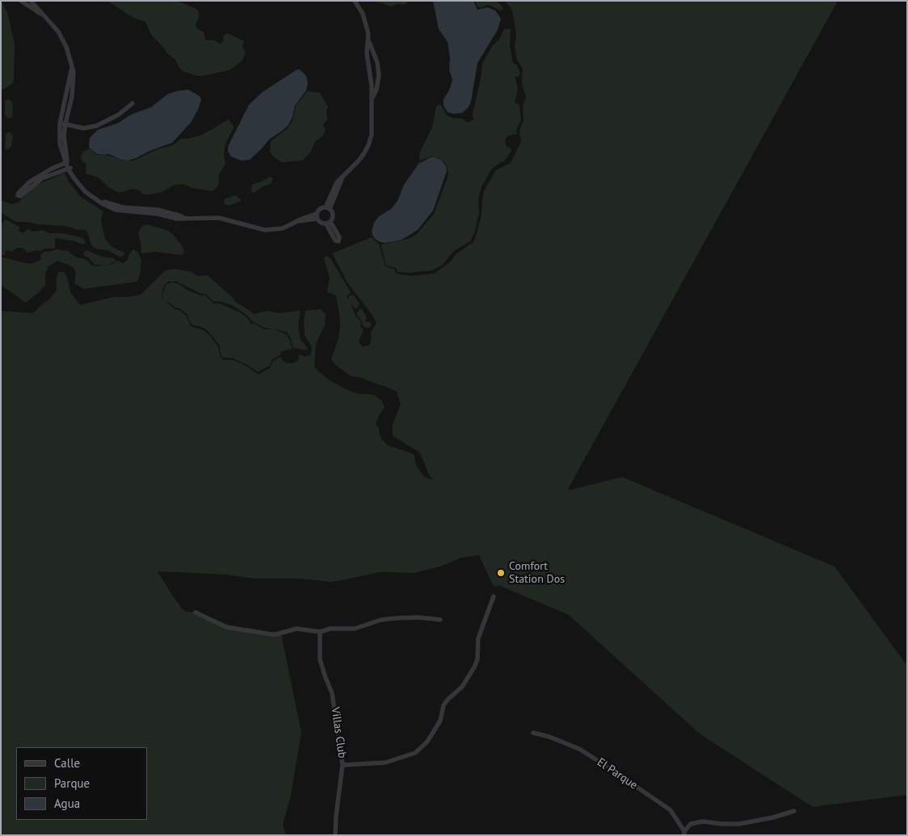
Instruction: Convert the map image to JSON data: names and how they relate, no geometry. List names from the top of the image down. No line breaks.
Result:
{"streets":{"street":["Villas Club","El Parque"]},"places":["Comfort Station Dos"],"legend":["Calle","Parque","Agua"]}
